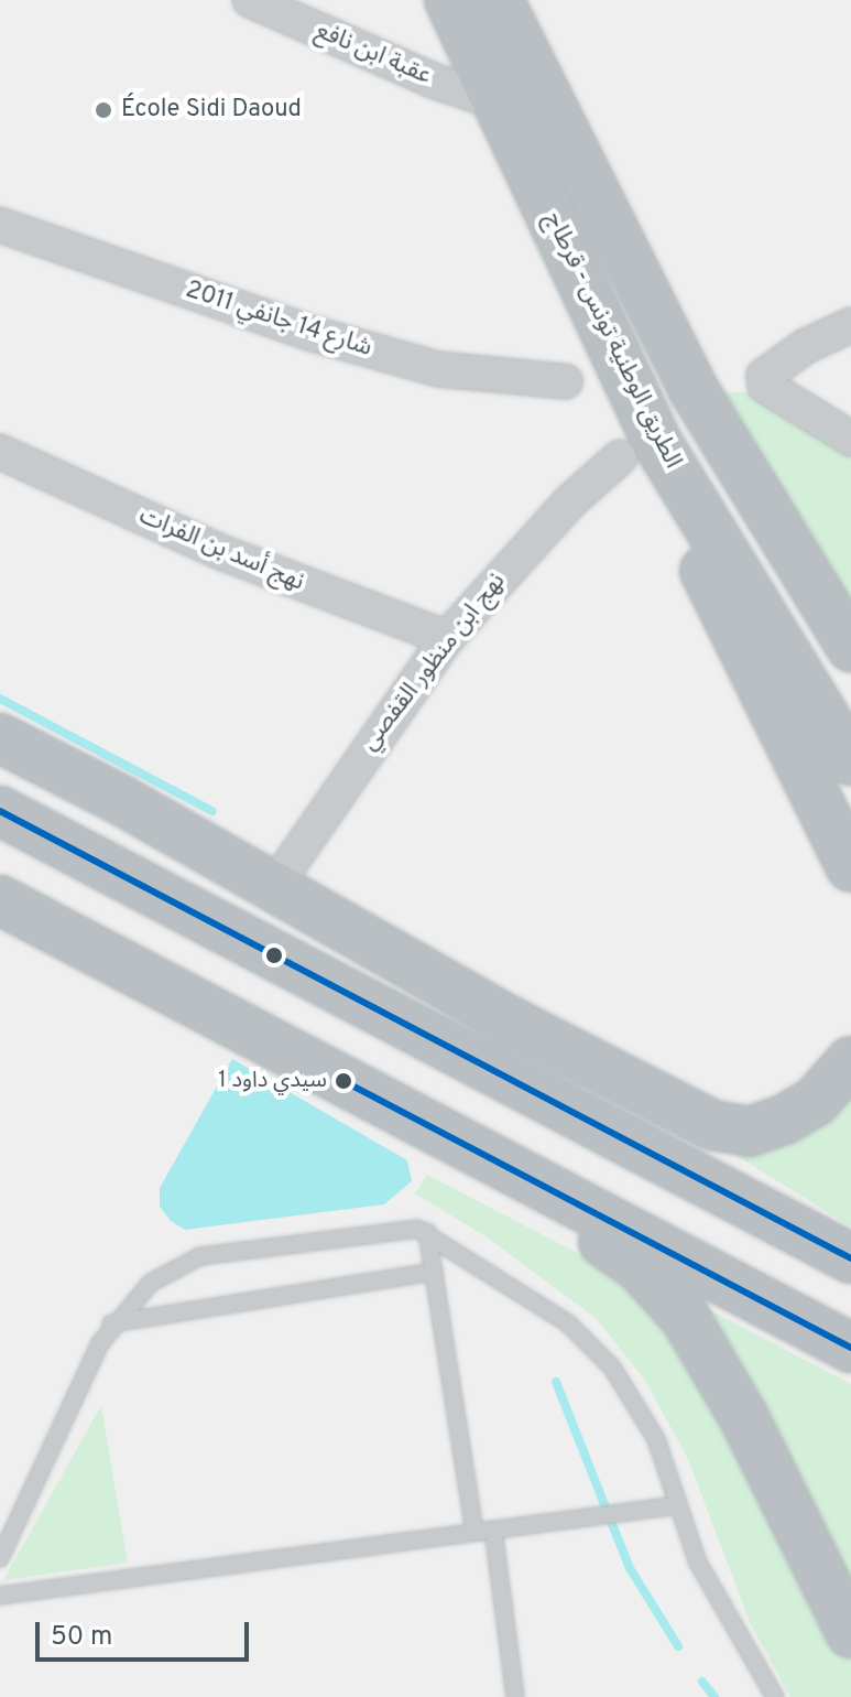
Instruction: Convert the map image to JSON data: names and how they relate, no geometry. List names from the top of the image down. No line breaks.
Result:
{"streets":{"highway":["الطريق الوطنية تونس - قرطاج"],"street":["عقبة ابن نافع","شارع 14 جانفي 2011","نهج أسد بن الفرات","نهج ابن منظور القفصي"]},"crossings":[["عقبة ابن نافع","الطريق الوطنية تونس - قرطاج"],["الطريق الوطنية تونس - قرطاج","نهج ابن منظور القفصي"],["نهج أسد بن الفرات","نهج ابن منظور القفصي"]],"places":["École Sidi Daoud","سيدي داود 1"],"scale_bar":"50 m"}
